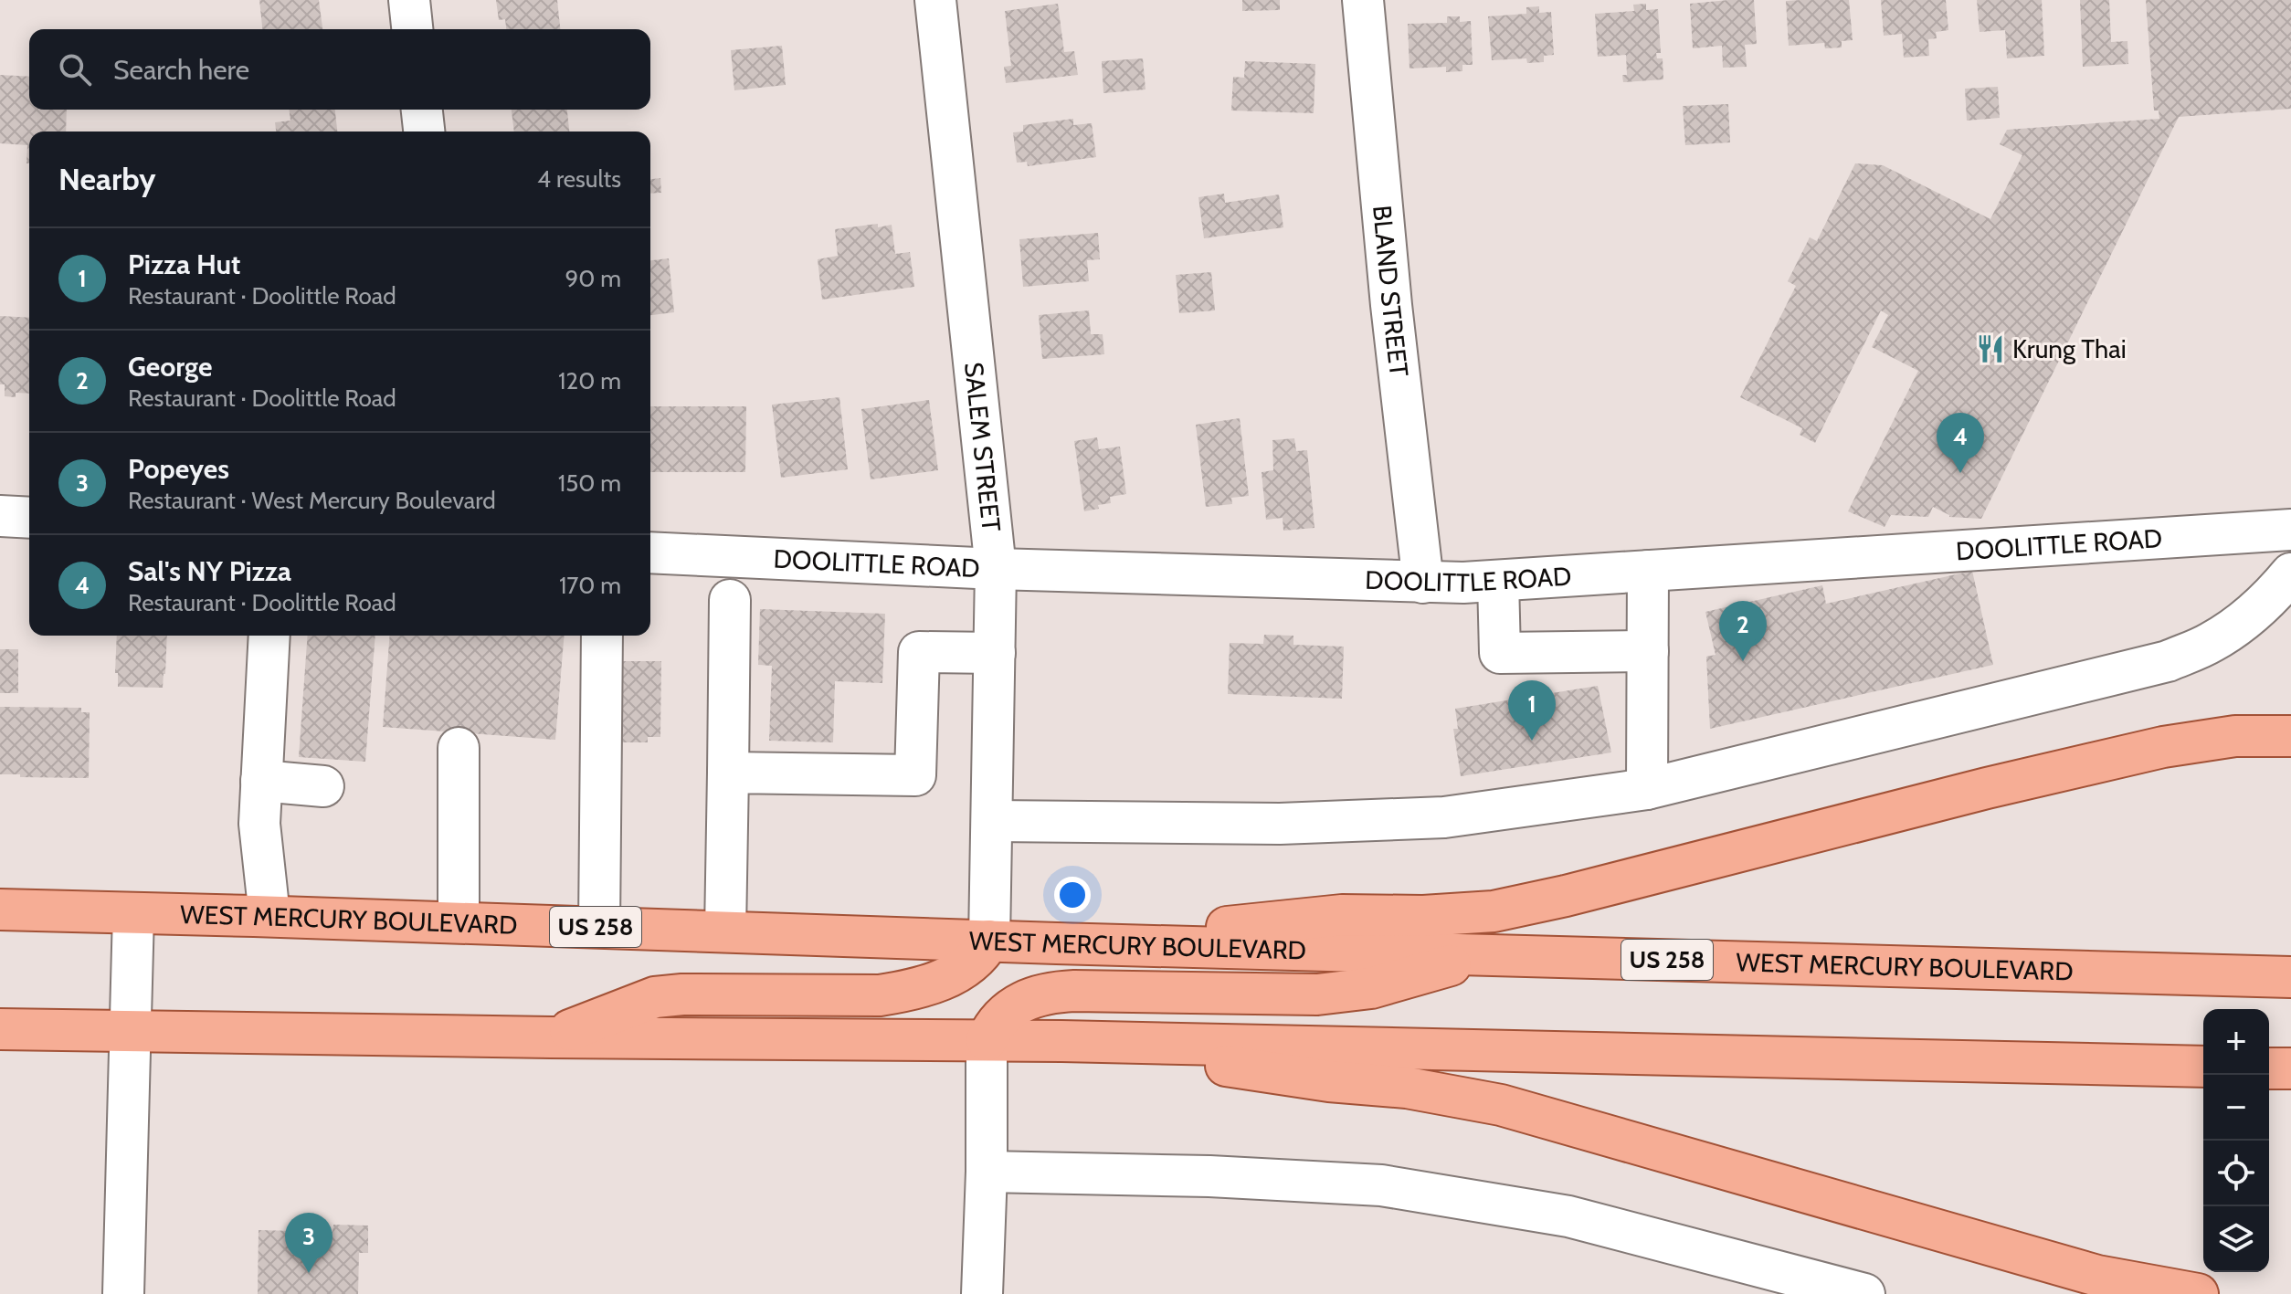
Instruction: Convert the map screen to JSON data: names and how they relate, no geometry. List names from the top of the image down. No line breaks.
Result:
{"streets":{"main road":["WEST MERCURY BOULEVARD","US 258"],"street":["BLAND STREET","SALEM STREET","DOOLITTLE ROAD"]},"crossings":[["BLAND STREET","DOOLITTLE ROAD"],["SALEM STREET","DOOLITTLE ROAD"],["SALEM STREET","WEST MERCURY BOULEVARD"]],"places":{"restaurant":["Krung Thai"]},"page":{"search":"Search here","heading":["Nearby","4 results"],"list":[{"mark":"1","name":"Pizza Hut","note":"Restaurant · Doolittle Road","value":"90 m"},{"mark":"2","name":"George","note":"Restaurant · Doolittle Road","value":"120 m"},{"mark":"3","name":"Popeyes","note":"Restaurant · West Mercury Boulevard","value":"150 m"},{"mark":"4","name":"Sal's NY Pizza","note":"Restaurant · Doolittle Road","value":"170 m"}],"pins":["4","2","1","3"],"map_buttons":["+","−"]}}
